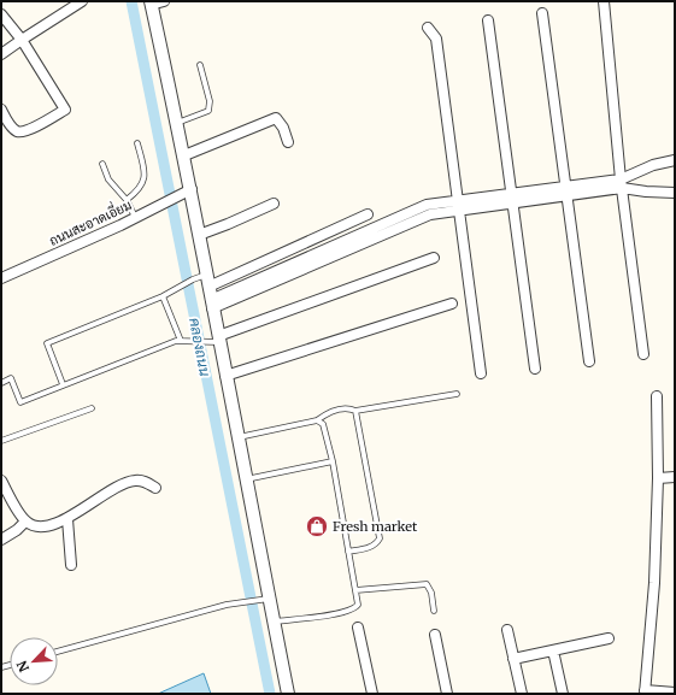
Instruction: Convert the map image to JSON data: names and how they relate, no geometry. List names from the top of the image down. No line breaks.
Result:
{"streets":{"street":["ถนนสะอาดเอี่ยม"]},"water":["คลองถนน"],"places":{"shop":["Fresh market"]},"north":"bottom left"}
